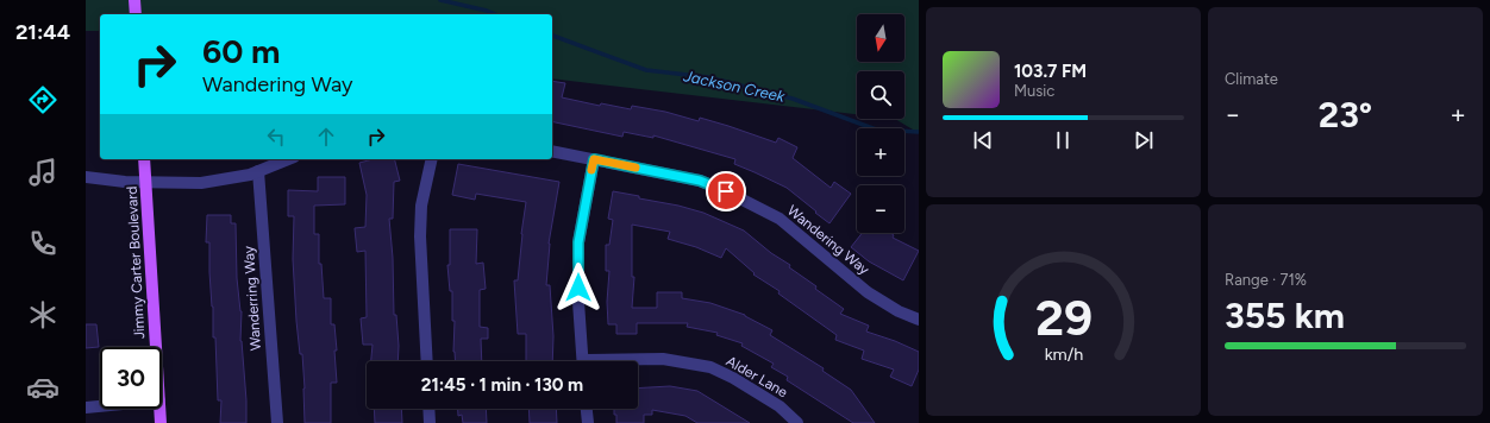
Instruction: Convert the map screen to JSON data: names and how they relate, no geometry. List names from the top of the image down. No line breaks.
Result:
{"streets":{"main road":["Jimmy Carter Boulevard"],"street":["Wandering Way","Wanderring Way","Alder Lane"]},"water":["Jackson Creek"],"north":"bottom","page":{"tabs":"21:44","tile":["Climate",["Range · 71%","355 km"]],"map_buttons":["+","−"],"turn":["60 m","Wandering Way"],"song":["103.7 FM","Music"],"heat":["−","23°","+"],"limit":"30","trip":"21:45 · 1 min · 130 m","gauge":["29","km/h"]}}
